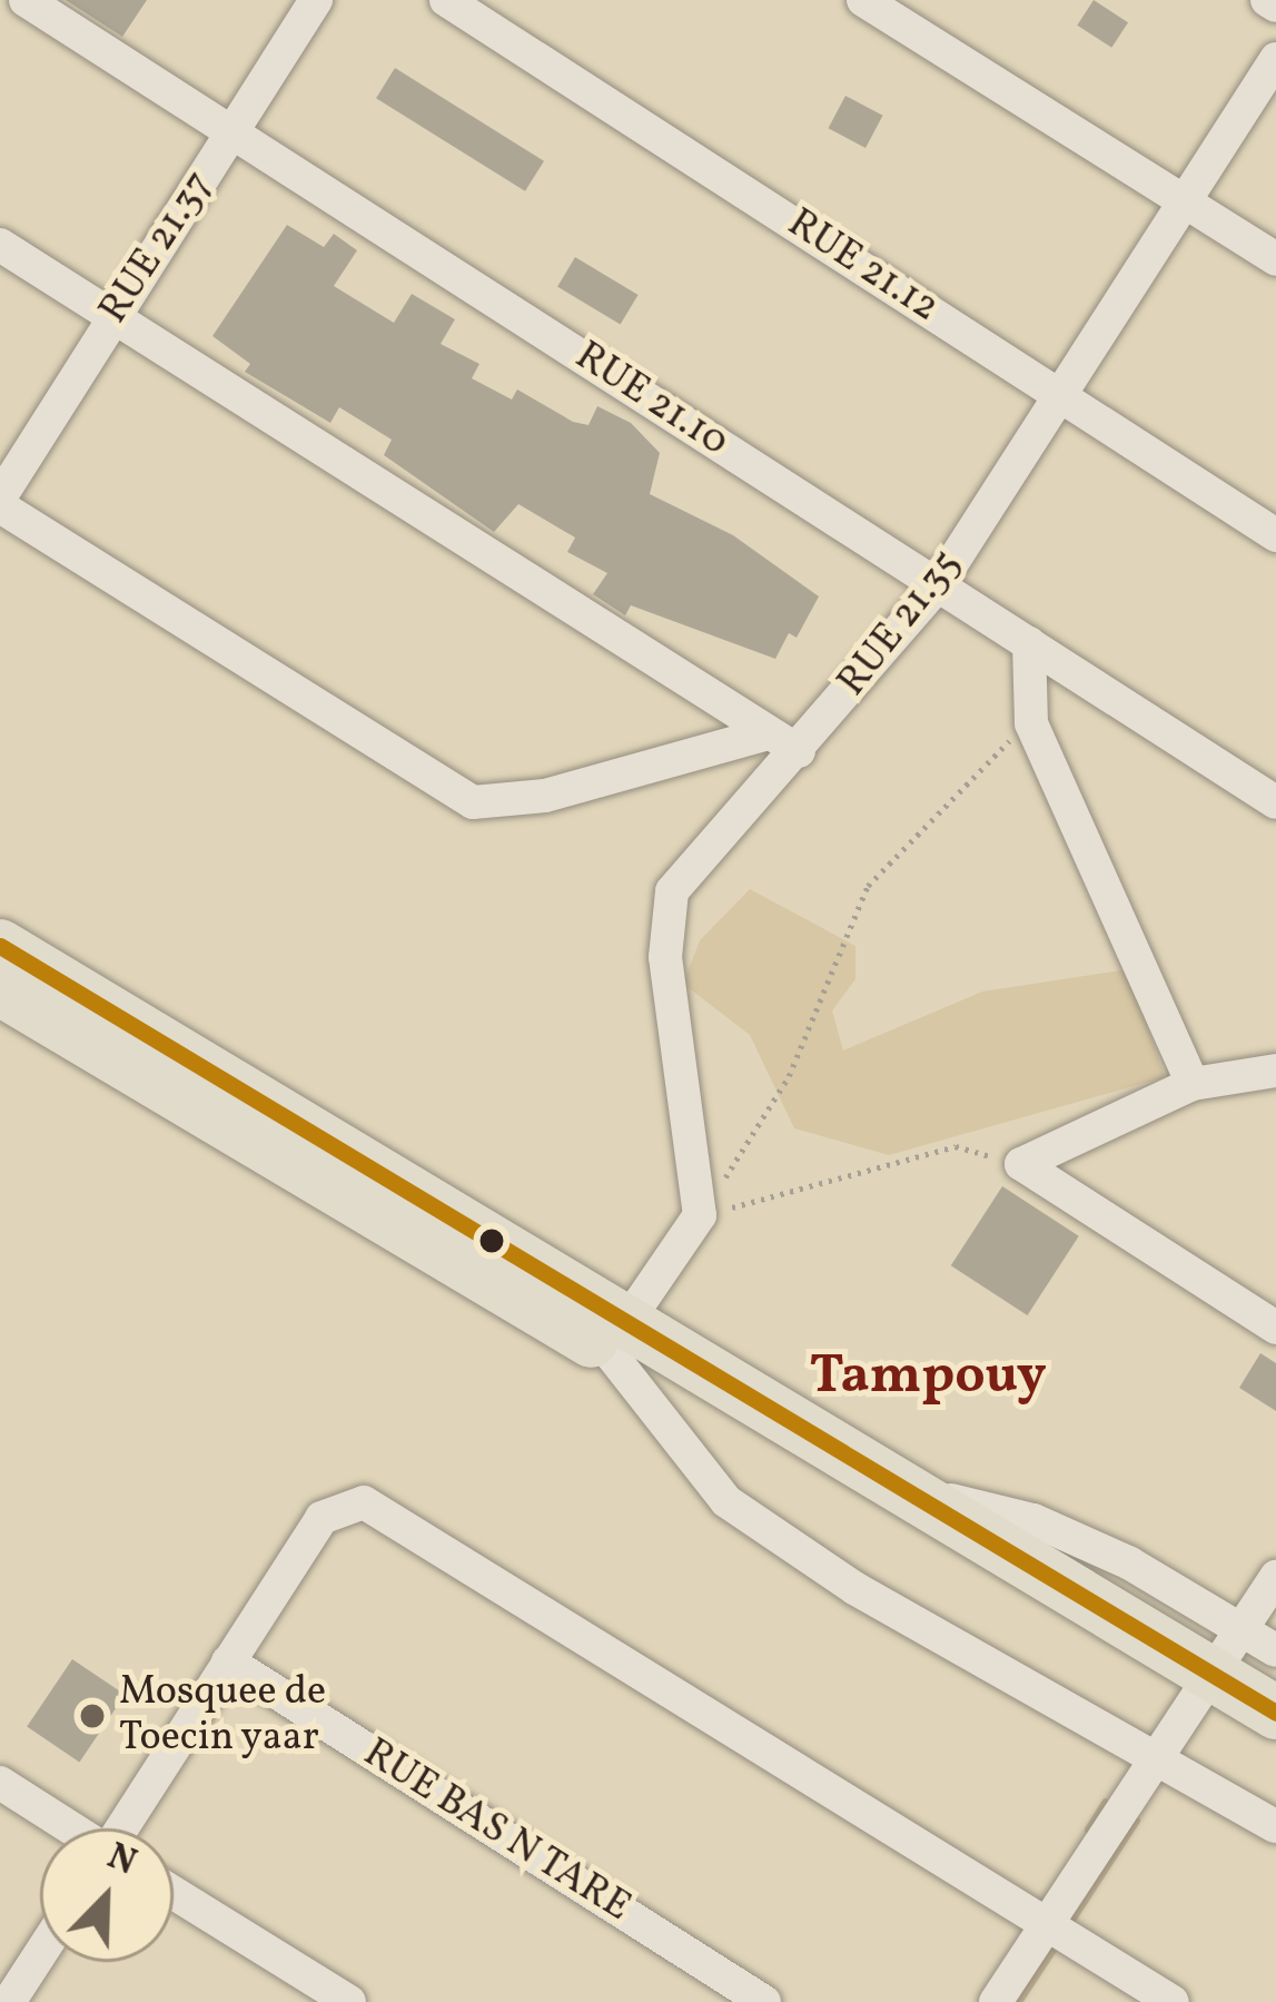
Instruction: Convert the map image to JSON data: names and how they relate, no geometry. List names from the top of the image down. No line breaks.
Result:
{"streets":{"street":["RUE 21.37","RUE 21.12","RUE 21.10","RUE 21.35","RUE BAS N TARE"]},"crossings":[["RUE 21.37","RUE 21.10"],["RUE 21.12","RUE 21.35"],["RUE 21.10","RUE 21.35"]],"districts":["Tampouy"],"places":["Mosquee de Toecin yaar"],"north":"top right"}
